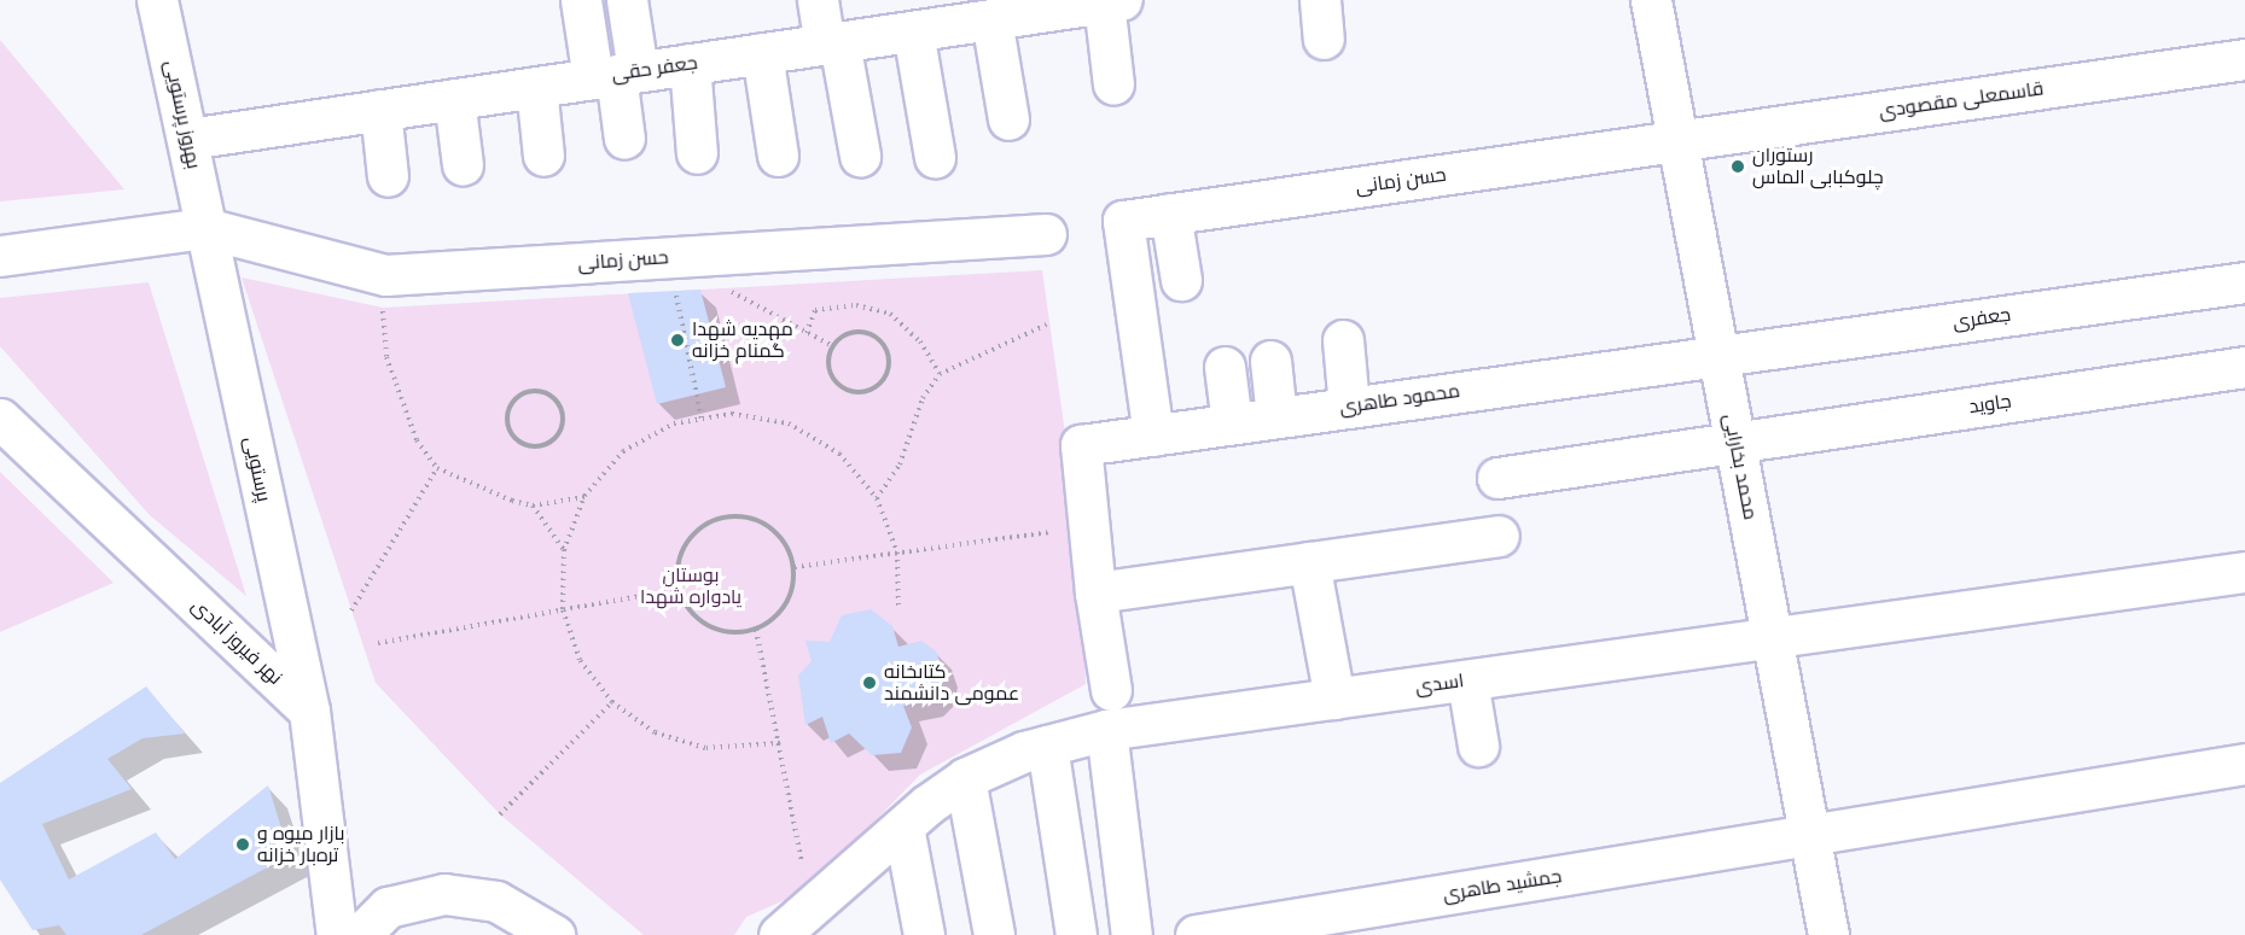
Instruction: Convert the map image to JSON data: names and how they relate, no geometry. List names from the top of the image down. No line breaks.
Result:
{"streets":{"street":["جعفر حقی","قاسمعلی مقصودی","بهروز پرستویی","حسن زمانی","جعفری","محمود طاهری","جاوید","محمد بخارایی","پرستویی","نهر فیروز آبادی","اسدی","جمشید طاهری"]},"crossings":[["جعفر حقی","بهروز پرستویی"],["قاسمعلی مقصودی","حسن زمانی"],["قاسمعلی مقصودی","محمد بخارایی"],["بهروز پرستویی","حسن زمانی"],["بهروز پرستویی","پرستویی"],["حسن زمانی","محمود طاهری"],["حسن زمانی","محمد بخارایی"],["حسن زمانی","پرستویی"],["جعفری","محمود طاهری"],["جعفری","محمد بخارایی"],["محمود طاهری","محمد بخارایی"],["جاوید","محمد بخارایی"],["محمد بخارایی","اسدی"],["محمد بخارایی","جمشید طاهری"],["پرستویی","نهر فیروز آبادی"]],"parks":["بوستان یادواره شهدا"],"places":["رستوران چلوکبابی الماس","مهدیه شهدا گمنام خزانه","کتابخانه عمومی دانشمند","بازار میوه و تره‌بار خزانه"]}
